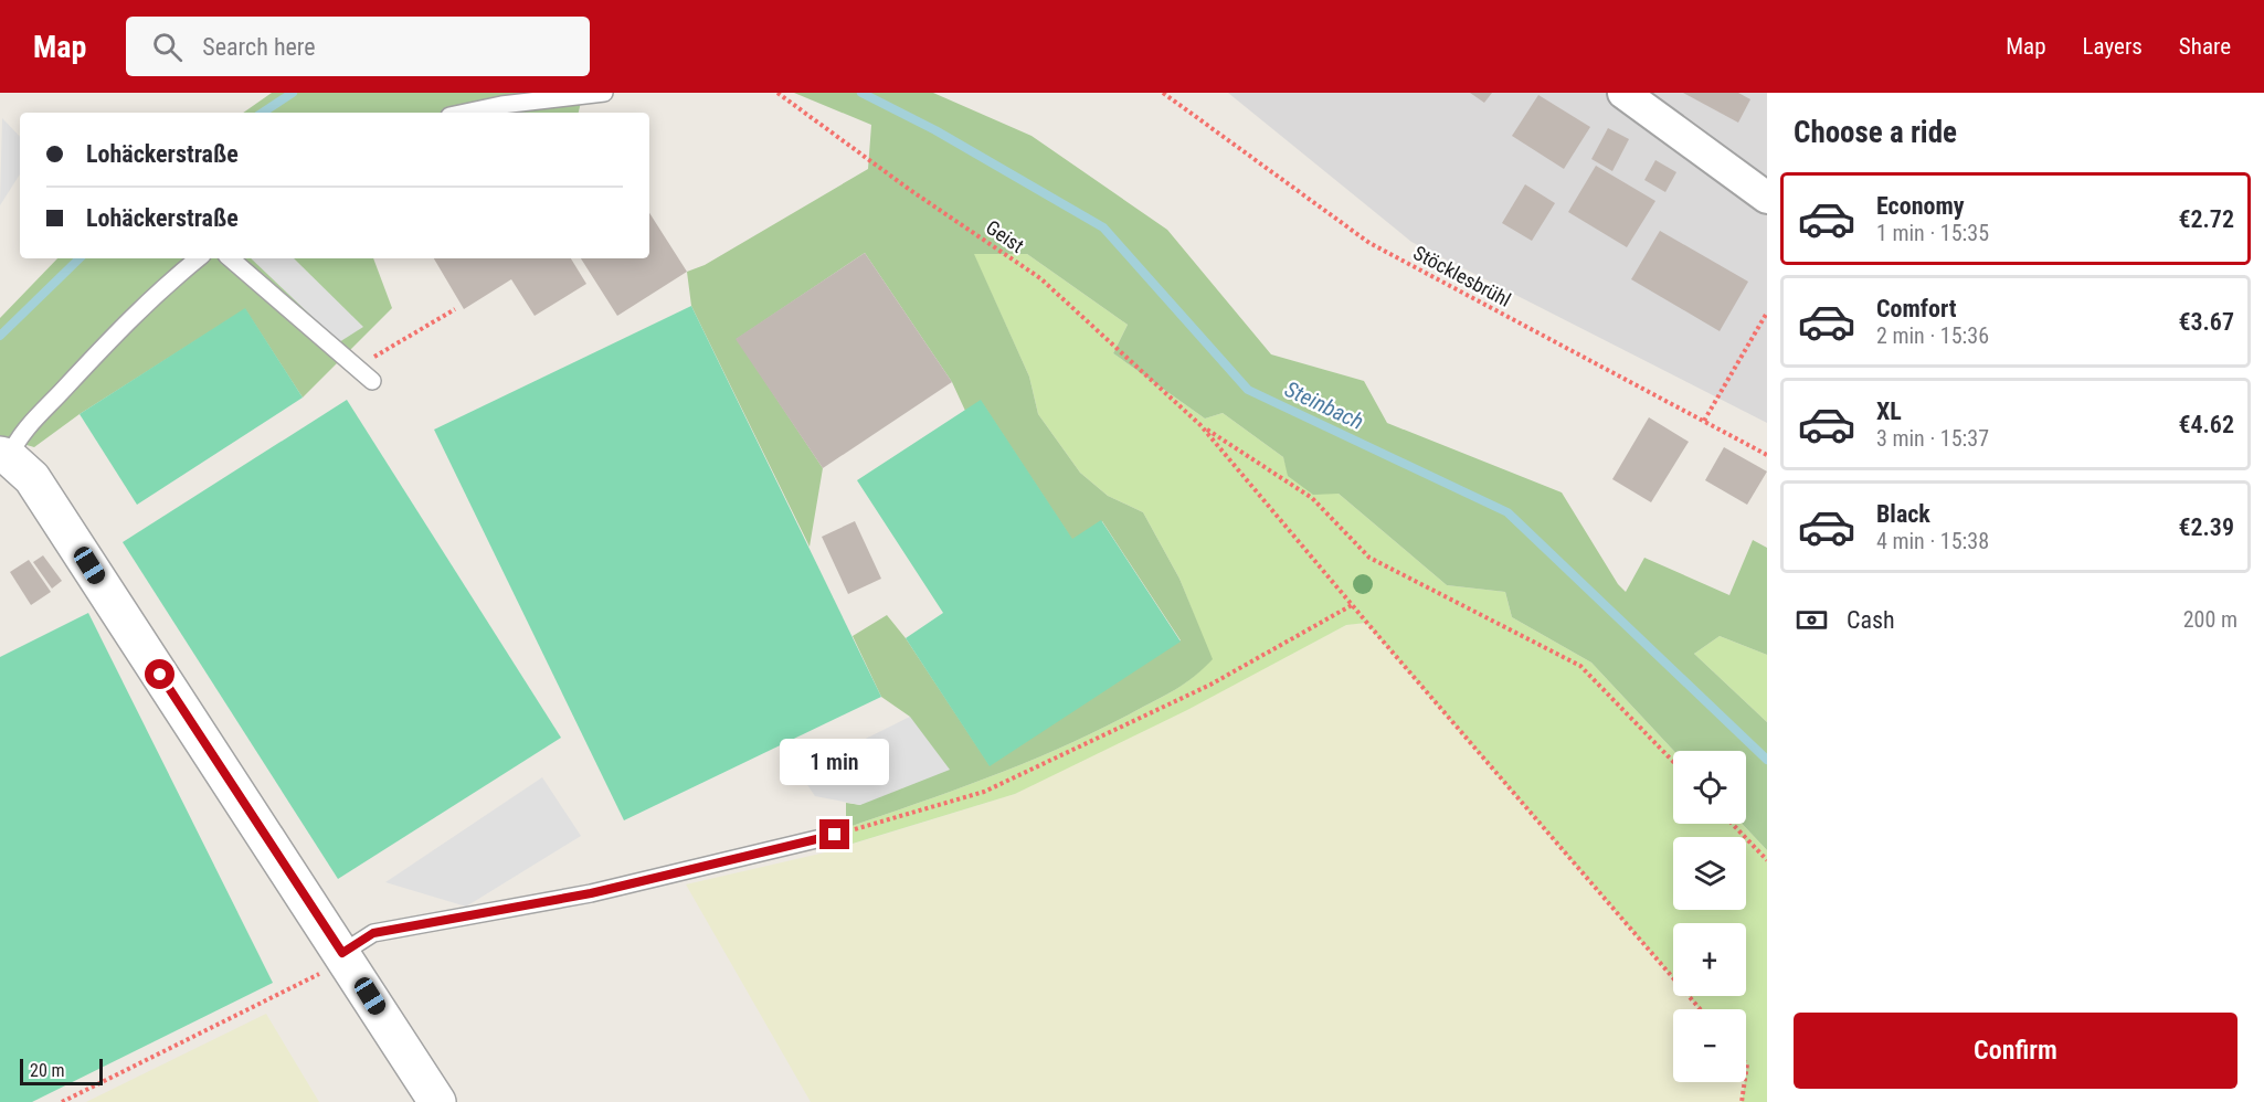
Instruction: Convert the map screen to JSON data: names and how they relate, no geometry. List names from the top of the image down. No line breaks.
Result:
{"streets":{"path":["Geist","Stöcklesbrühl"]},"water":["Steinbach"],"scale_bar":"20 m","page":{"header":"Map","search":"Search here","nav":["Map","Layers","Share"],"heading":"Choose a ride","banner":["Lohäckerstraße","Lohäckerstraße"],"list":[{"name":"Economy","note":"1 min · 15:35","value":"€2.72"},{"name":"Comfort","note":"2 min · 15:36","value":"€3.67"},{"name":"XL","note":"3 min · 15:37","value":"€4.62"},{"name":"Black","note":"4 min · 15:38","value":"€2.39"}],"pay":["Cash","200 m"],"bubble":"1 min","map_buttons":["+","−"],"buttons":"Confirm","scale":"20 m"}}
